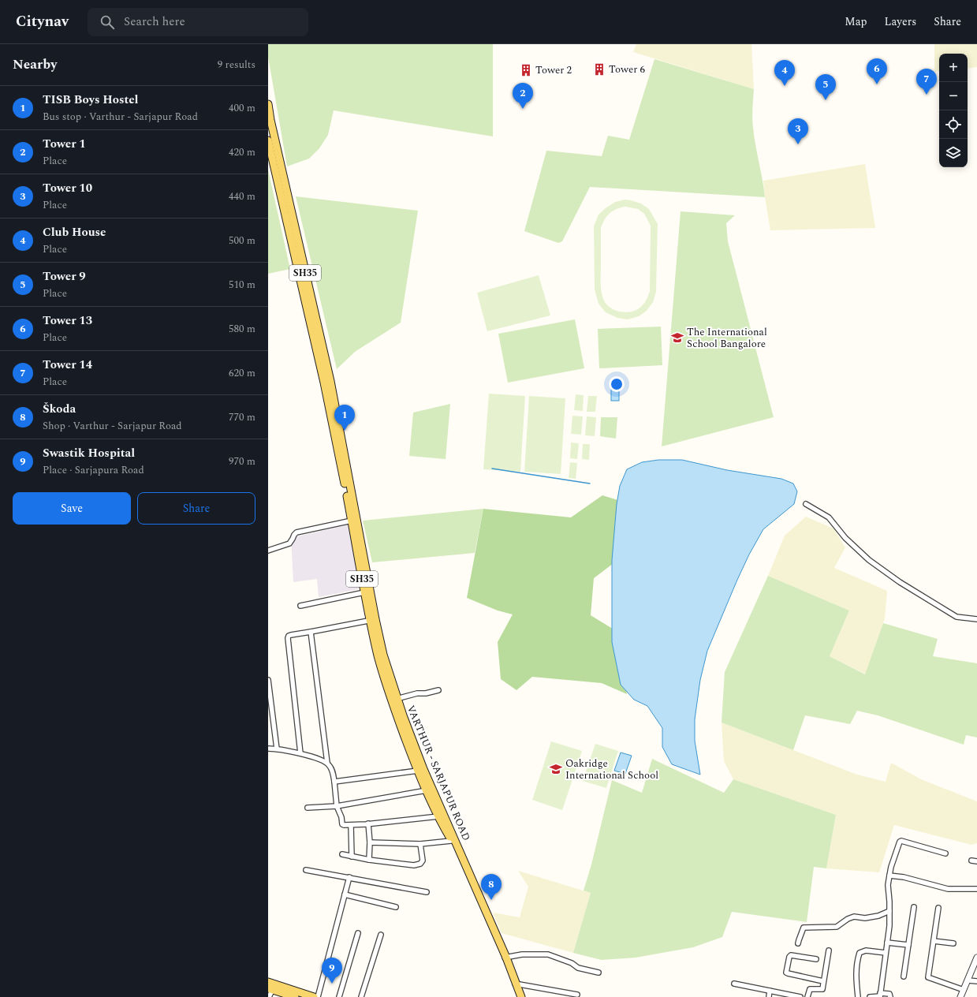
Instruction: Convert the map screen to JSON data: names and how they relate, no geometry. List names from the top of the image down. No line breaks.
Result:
{"streets":{"main road":["SH35","VARTHUR - SARJAPUR ROAD"]},"places":{"building":["Tower 6","Tower 2"],"school or university":["The International School Bangalore","Oakridge International School"]},"page":{"header":"Citynav","search":"Search here","nav":["Map","Layers","Share"],"heading":["Nearby","9 results"],"map_buttons":["+","−"],"pins":["6","4","7","5","2","3","1","8","9"],"list":[{"mark":"1","name":"TISB Boys Hostel","note":"Bus stop · Varthur - Sarjapur Road","value":"400 m"},{"mark":"2","name":"Tower 1","note":"Place","value":"420 m"},{"mark":"3","name":"Tower 10","note":"Place","value":"440 m"},{"mark":"4","name":"Club House","note":"Place","value":"500 m"},{"mark":"5","name":"Tower 9","note":"Place","value":"510 m"},{"mark":"6","name":"Tower 13","note":"Place","value":"580 m"},{"mark":"7","name":"Tower 14","note":"Place","value":"620 m"},{"mark":"8","name":"Škoda","note":"Shop · Varthur - Sarjapur Road","value":"770 m"},{"mark":"9","name":"Swastik Hospital","note":"Place · Sarjapura Road","value":"970 m"}],"buttons":["Save","Share"]}}
